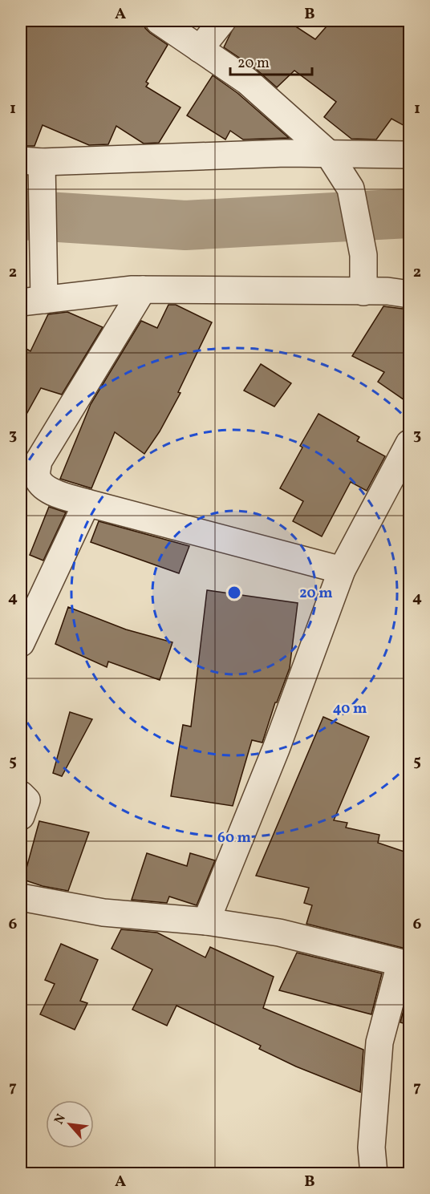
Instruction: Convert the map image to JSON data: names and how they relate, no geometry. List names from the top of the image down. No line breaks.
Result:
{"scale_bar":"20 m","north":"top left","grid":{"columns":["A","B"],"rows":["1","2","3","4","5","6","7"]},"rings":["20 m","40 m","60 m"]}
